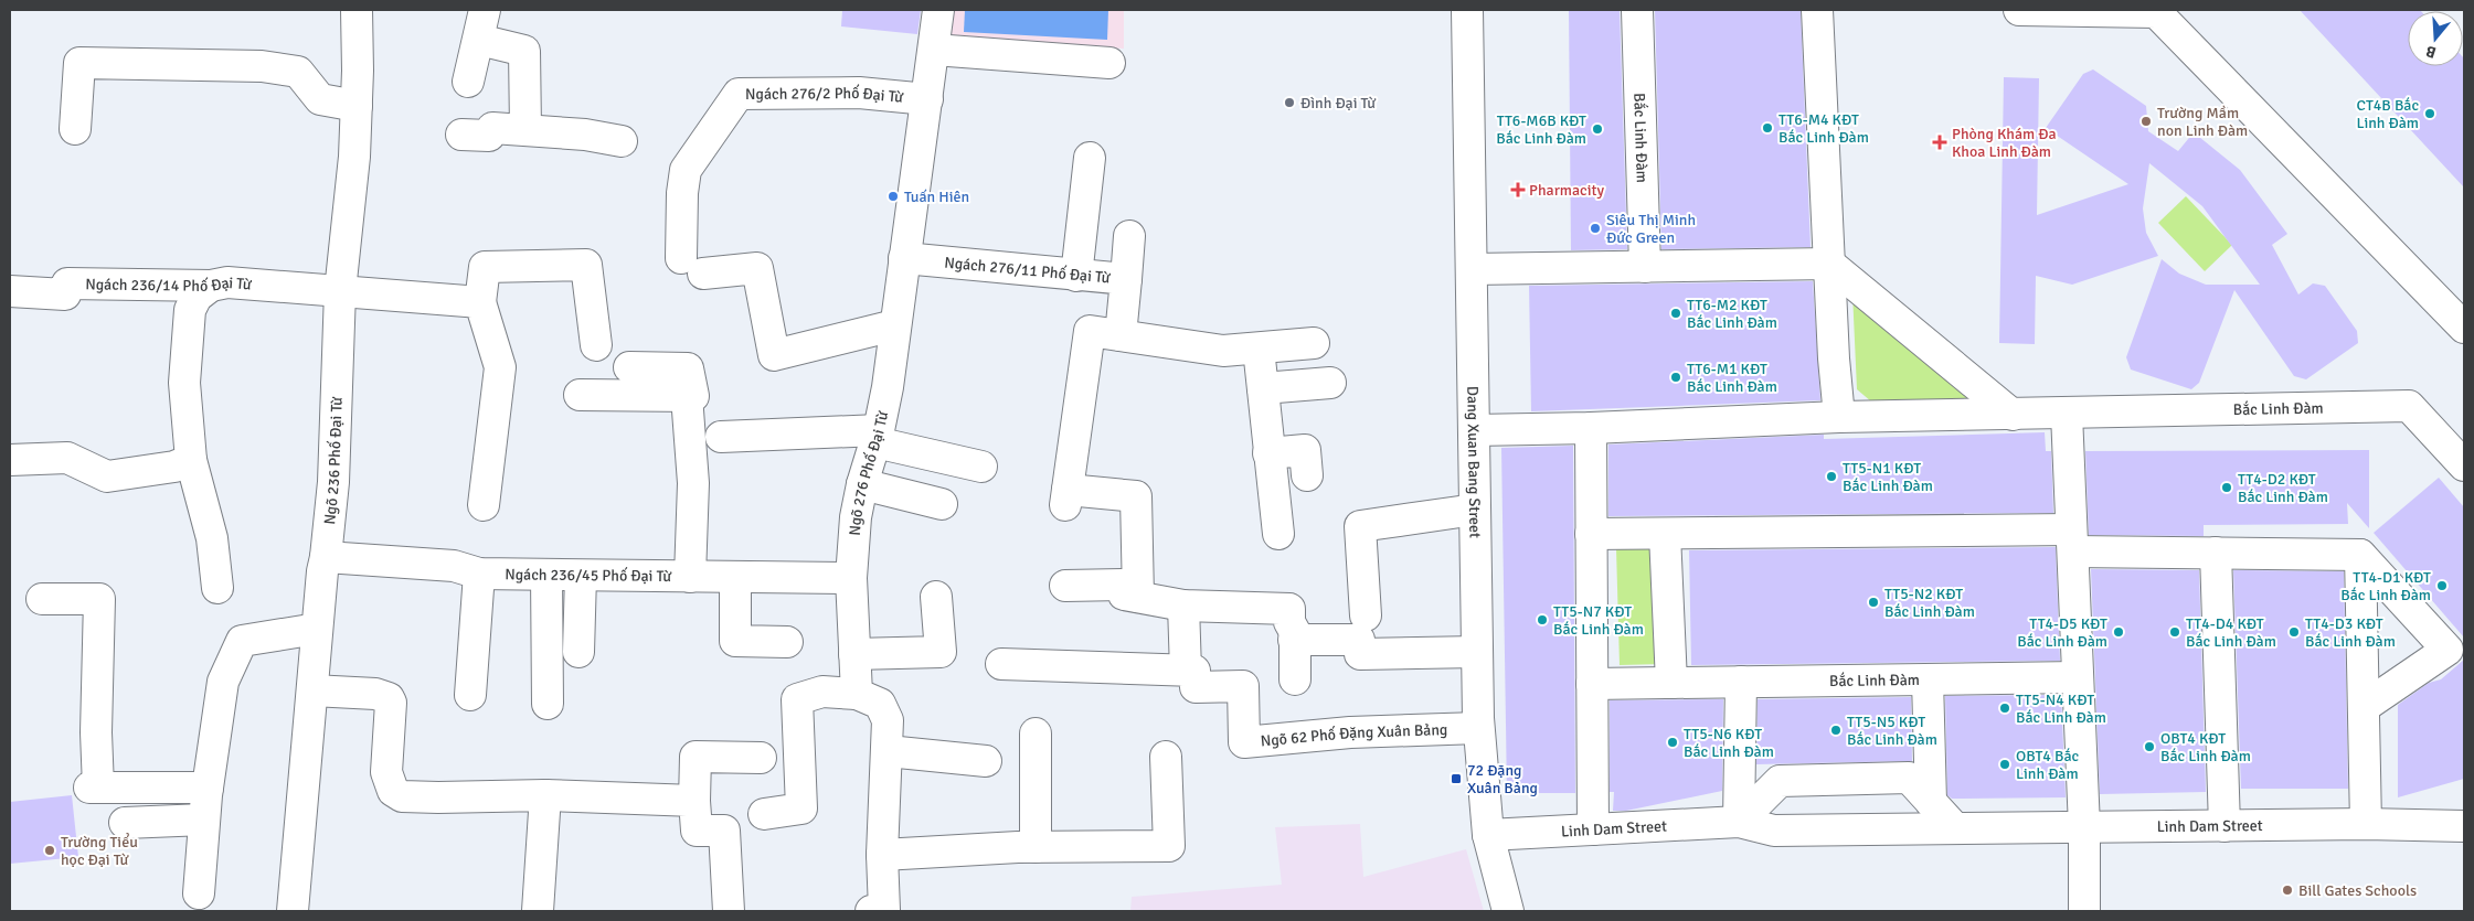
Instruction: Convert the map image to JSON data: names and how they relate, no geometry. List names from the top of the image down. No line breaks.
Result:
{"streets":{"street":["Ngách 276/2 Phố Đại Từ","Bắc Linh Đàm","Ngách 276/11 Phố Đại Từ","Ngách 236/14 Phố Đại Từ","Ngõ 236 Phố Đại Từ","Dang Xuan Bang Street","Ngõ 276 Phố Đại Từ","Ngách 236/45 Phố Đại Từ","Ngõ 62 Phố Đặng Xuân Bảng","Linh Dam Street"]},"crossings":[["Ngách 276/2 Phố Đại Từ","Ngõ 276 Phố Đại Từ"],["Bắc Linh Đàm","Dang Xuan Bang Street"],["Ngách 276/11 Phố Đại Từ","Ngõ 276 Phố Đại Từ"],["Ngách 236/14 Phố Đại Từ","Ngõ 236 Phố Đại Từ"],["Ngõ 236 Phố Đại Từ","Ngách 236/45 Phố Đại Từ"],["Dang Xuan Bang Street","Ngõ 62 Phố Đặng Xuân Bảng"],["Dang Xuan Bang Street","Linh Dam Street"],["Ngõ 276 Phố Đại Từ","Ngách 236/45 Phố Đại Từ"]],"places":{"other":["Đình Đại Từ","CT4B Bắc Linh Đàm","Trường Mầm non Linh Đàm","TT6-M4 KĐT Bắc Linh Đàm","TT6-M6B KĐT Bắc Linh Đàm","Tuấn Hiên","Siêu Thị Minh Đức Green","TT6-M2 KĐT Bắc Linh Đàm","TT6-M1 KĐT Bắc Linh Đàm","TT5-N1 KĐT Bắc Linh Đàm","TT4-D2 KĐT Bắc Linh Đàm","TT4-D1 KĐT Bắc Linh Đàm","TT5-N2 KĐT Bắc Linh Đàm","TT5-N7 KĐT Bắc Linh Đàm","TT4-D5 KĐT Bắc Linh Đàm","TT4-D4 KĐT Bắc Linh Đàm","TT4-D3 KĐT Bắc Linh Đàm","TT5-N4 KĐT Bắc Linh Đàm","TT5-N5 KĐT Bắc Linh Đàm","TT5-N6 KĐT Bắc Linh Đàm","OBT4 KĐT Bắc Linh Đàm","OBT4 Bắc Linh Đàm","Trường Tiểu học Đại Từ","Bill Gates Schools"],"health":["Phòng Khám Đa Khoa Linh Đàm","Pharmacity"],"transit":["72 Đặng Xuân Bảng"]},"north":"bottom"}
